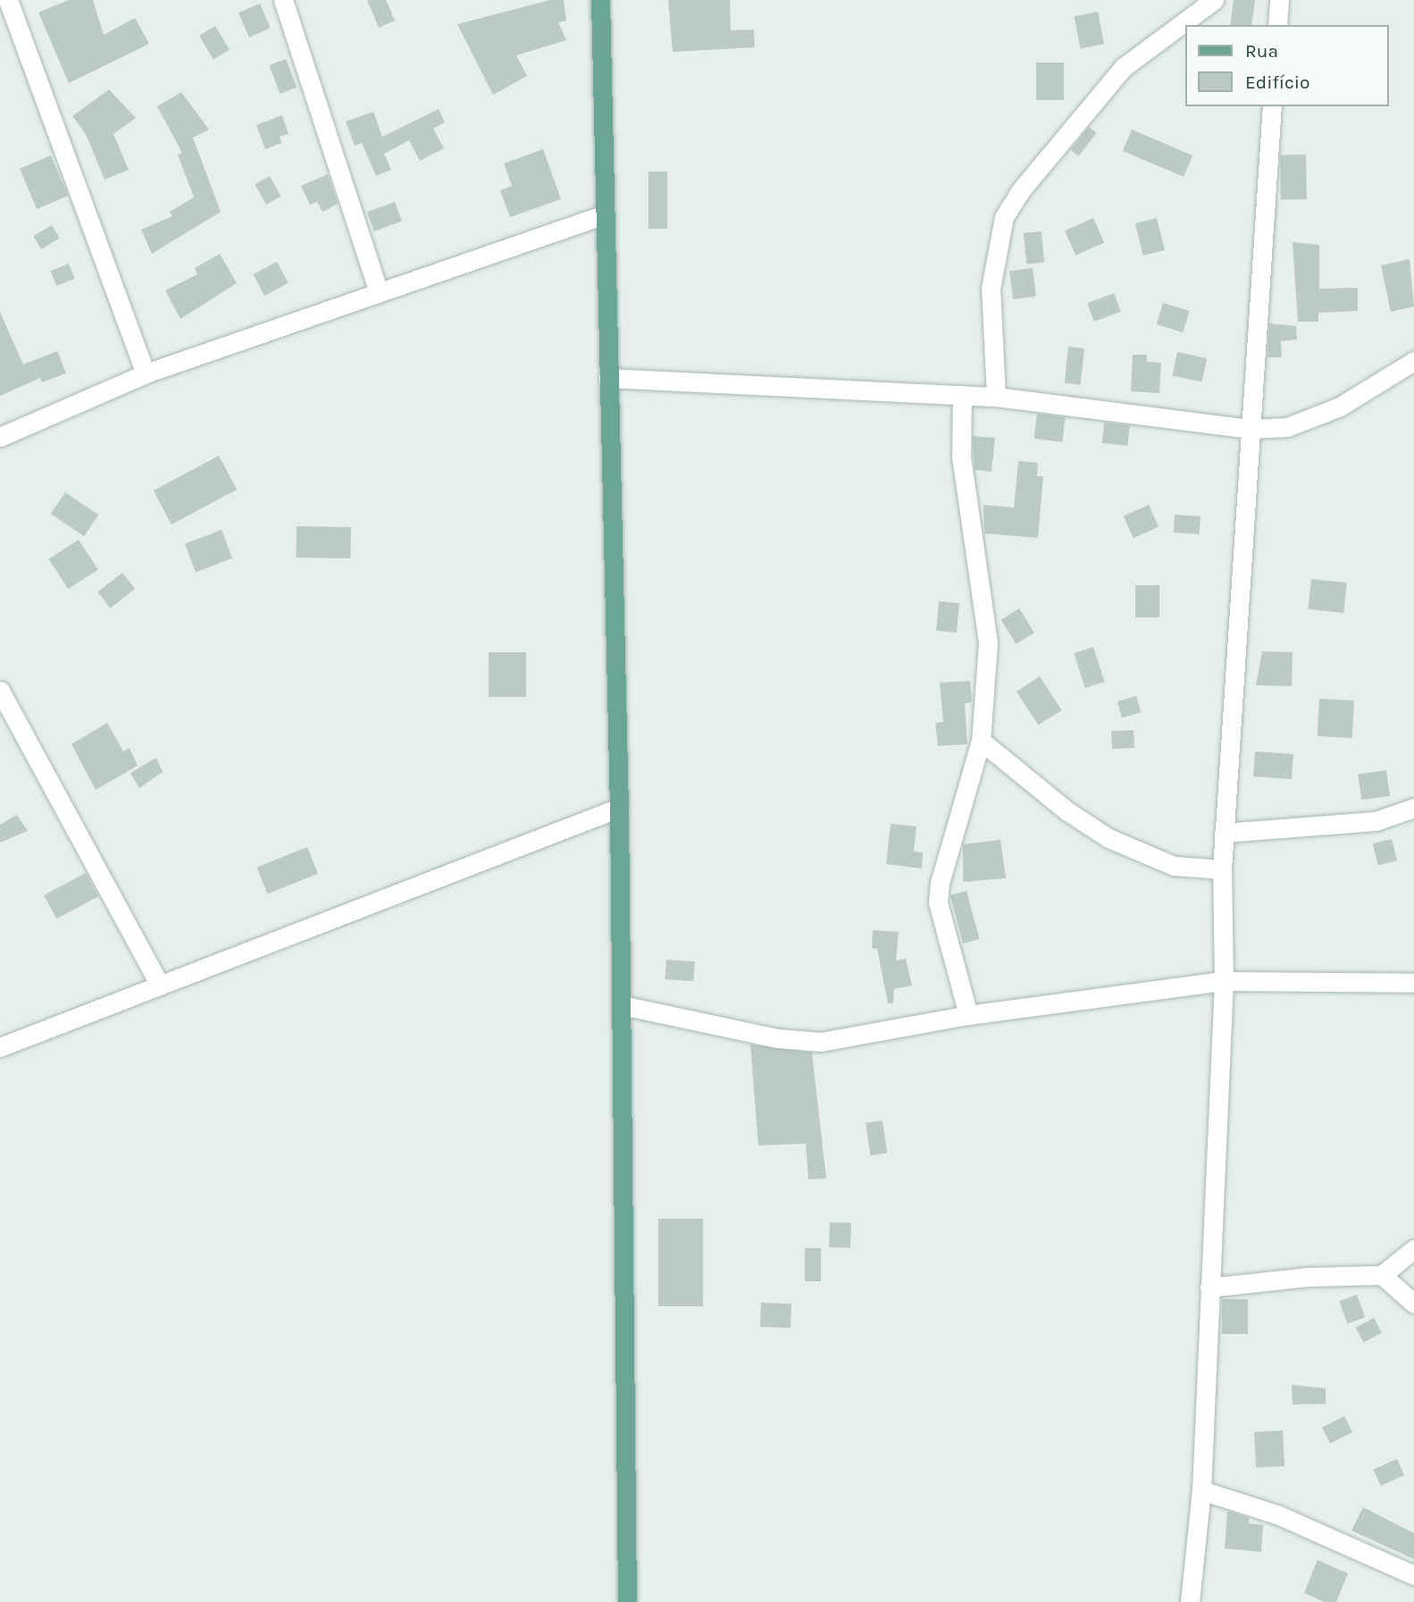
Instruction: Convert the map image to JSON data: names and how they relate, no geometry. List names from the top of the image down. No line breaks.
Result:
{"legend":["Rua","Edifício"]}
